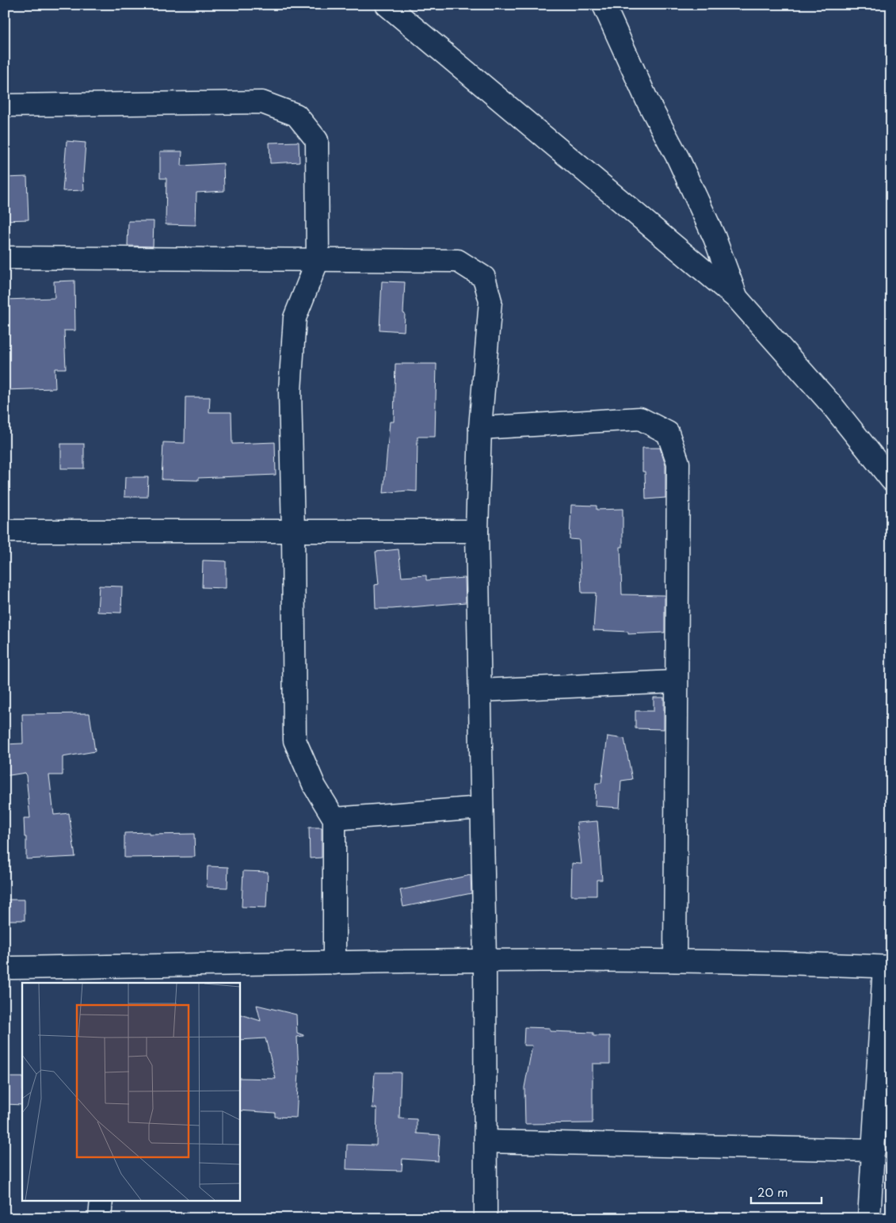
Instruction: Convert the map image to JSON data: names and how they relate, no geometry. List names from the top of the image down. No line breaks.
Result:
{"scale_bar":"20 m"}
